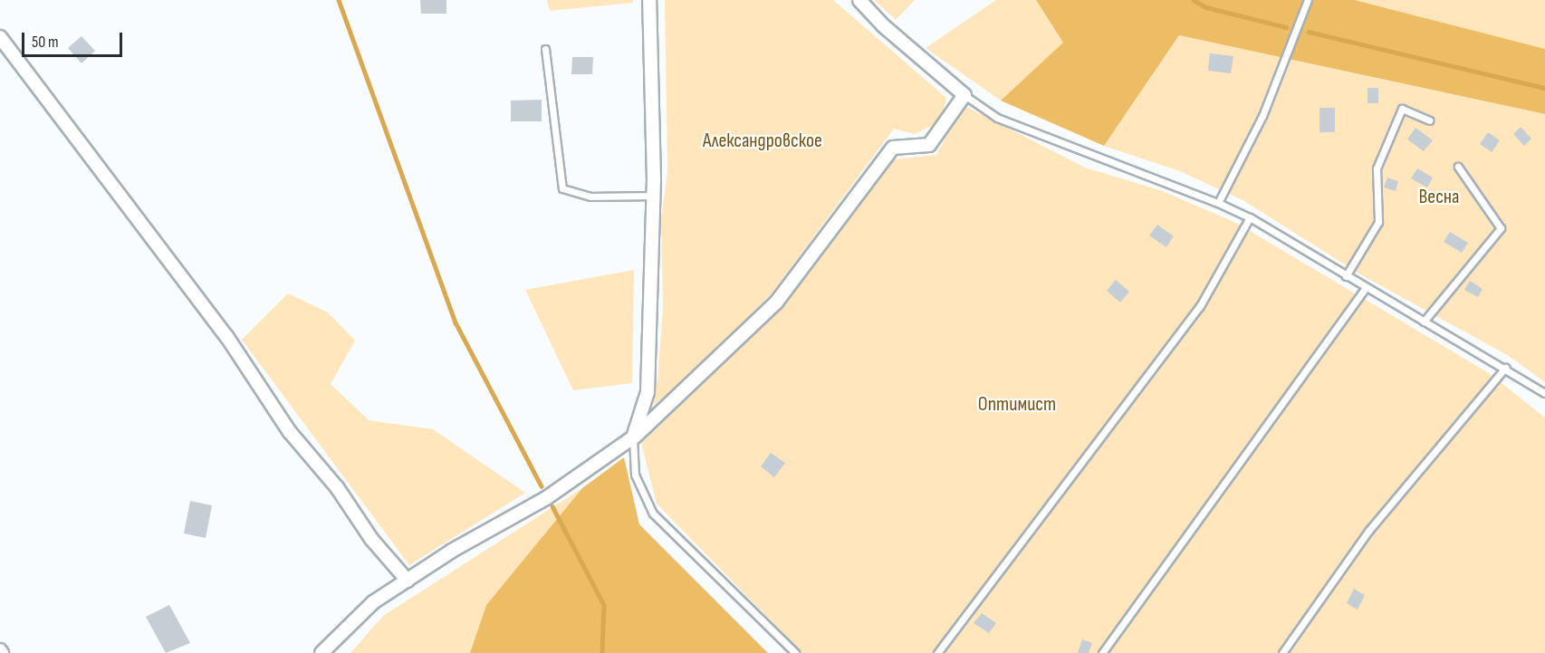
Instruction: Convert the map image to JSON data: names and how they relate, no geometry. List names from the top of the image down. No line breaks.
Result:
{"parks":["Александровское","Весна","Оптимист"],"scale_bar":"50 m"}
